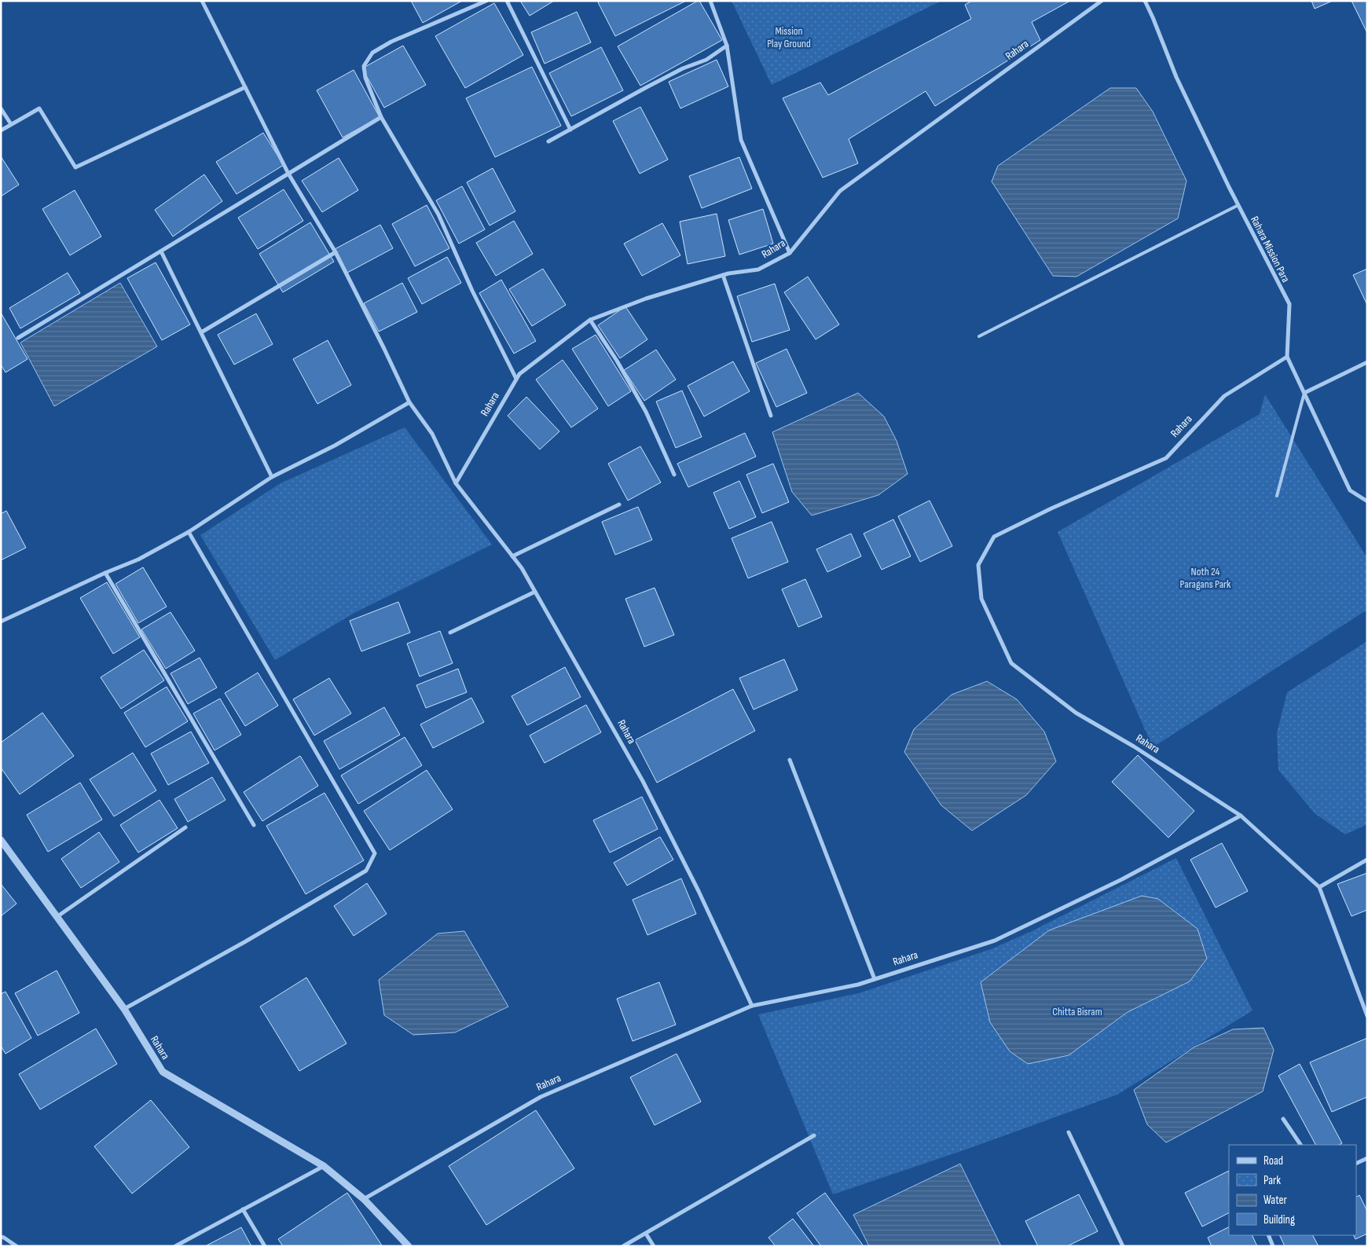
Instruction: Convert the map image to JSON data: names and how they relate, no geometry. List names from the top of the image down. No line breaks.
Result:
{"streets":{"street":["Rahara","Rahara Mission Para"]},"crossings":[["Rahara","Rahara Mission Para"]],"parks":["Mission Play Ground","Noth 24 Paragans Park","Chitta Bisram"],"legend":["Road","Park","Water","Building"]}
